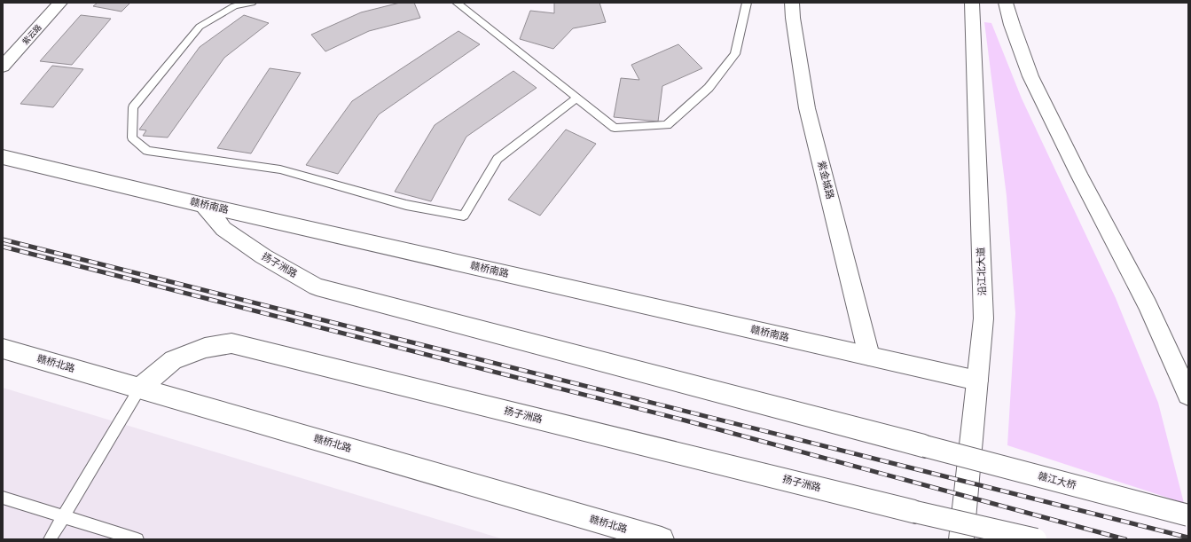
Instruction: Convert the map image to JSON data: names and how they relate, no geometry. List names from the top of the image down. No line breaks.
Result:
{"streets":{"main road":["紫云路","紫金城路","赣桥南路","扬子洲路","沿江北大道","赣桥北路","赣江大桥"]},"crossings":[["紫金城路","赣桥南路"],["赣桥南路","扬子洲路"],["赣桥南路","沿江北大道"],["扬子洲路","赣桥北路"],["扬子洲路","赣江大桥"]]}
